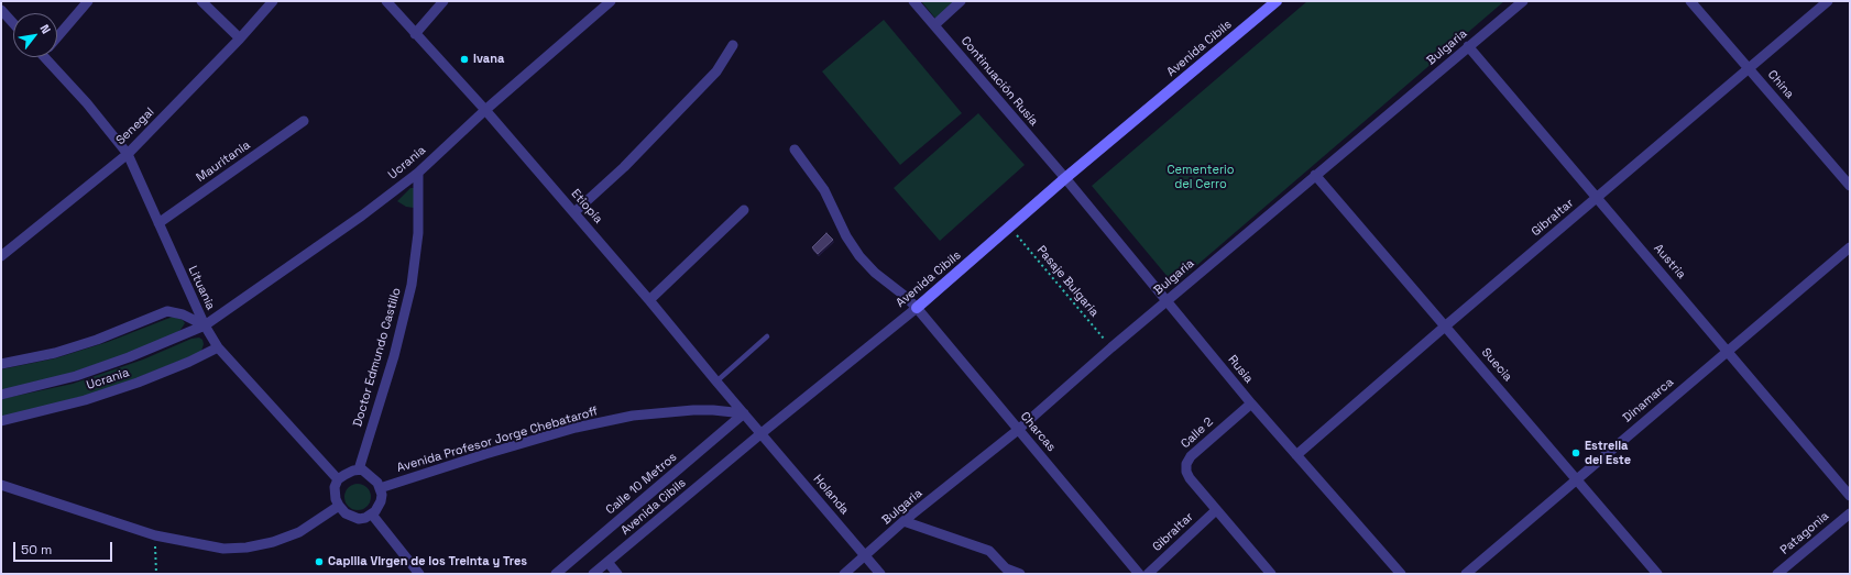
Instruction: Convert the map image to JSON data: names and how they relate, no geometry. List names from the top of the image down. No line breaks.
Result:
{"streets":{"street":["Bulgaria","Avenida Cibils","Continuación Rusia","China","Senegal","Mauritania","Ucrania","Etiopía","Gibraltar","Austria","Lituania","Doctor Edmundo Castillo","Suecia","Rusia","Dinamarca","Charcas","Calle 2","Avenida Profesor Jorge Chebataroff","Calle 10 Metros","Holanda","Patagonia"],"path":["Pasaje Bulgaria"]},"crossings":[["Bulgaria","Austria"],["Bulgaria","Pasaje Bulgaria"],["Bulgaria","Suecia"],["Bulgaria","Rusia"],["Bulgaria","Charcas"],["Bulgaria","Holanda"],["Avenida Cibils","Continuación Rusia"],["Avenida Cibils","Etiopía"],["Avenida Cibils","Pasaje Bulgaria"],["Avenida Cibils","Rusia"],["Avenida Cibils","Charcas"],["Avenida Cibils","Holanda"],["Continuación Rusia","Rusia"],["China","Gibraltar"],["Senegal","Lituania"],["Mauritania","Lituania"],["Ucrania","Etiopía"],["Ucrania","Lituania"],["Ucrania","Doctor Edmundo Castillo"],["Etiopía","Avenida Profesor Jorge Chebataroff"],["Etiopía","Calle 10 Metros"],["Etiopía","Holanda"],["Gibraltar","Austria"],["Gibraltar","Suecia"],["Gibraltar","Rusia"],["Gibraltar","Calle 2"],["Austria","Dinamarca"],["Lituania","Doctor Edmundo Castillo"],["Lituania","Avenida Profesor Jorge Chebataroff"],["Doctor Edmundo Castillo","Avenida Profesor Jorge Chebataroff"],["Suecia","Dinamarca"],["Rusia","Calle 2"],["Avenida Profesor Jorge Chebataroff","Calle 10 Metros"]],"parks":["Cementerio del Cerro"],"places":["Ivana","Estrella del Este","Capilla Virgen de los Treinta y Tres"],"scale_bar":"50 m","north":"top right"}
